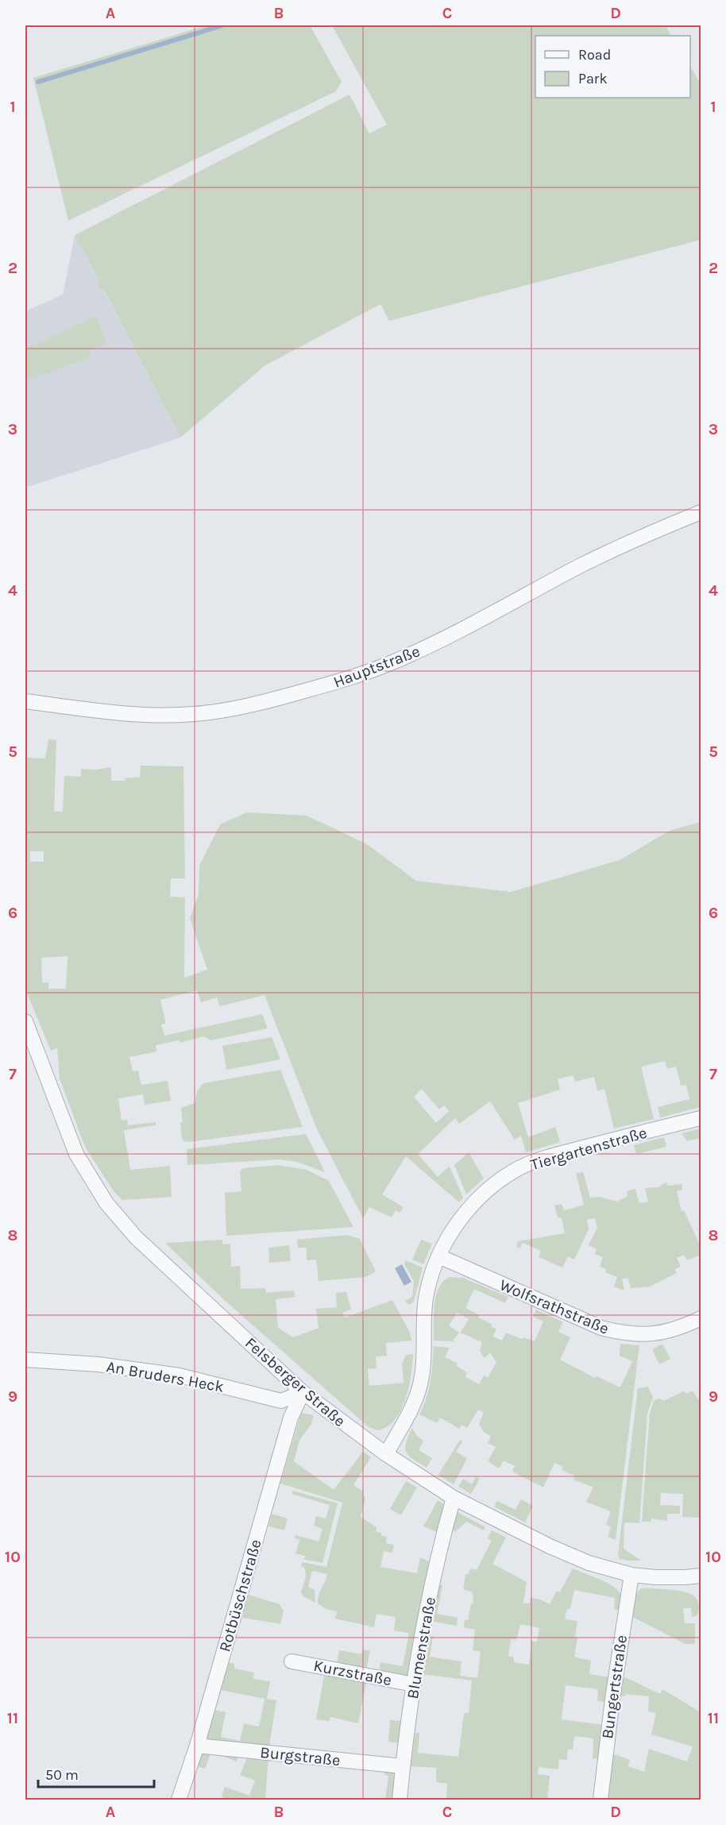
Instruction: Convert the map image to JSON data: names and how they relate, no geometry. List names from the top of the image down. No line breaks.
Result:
{"streets":{"street":["Hauptstraße","Tiergartenstraße","Wolfsrathstraße","An Bruders Heck","Felsberger Straße","Rotbüschstraße","Blumenstraße","Kurzstraße","Bungertstraße","Burgstraße"]},"crossings":[["Tiergartenstraße","Wolfsrathstraße"],["Tiergartenstraße","Felsberger Straße"],["An Bruders Heck","Felsberger Straße"],["An Bruders Heck","Rotbüschstraße"],["Felsberger Straße","Rotbüschstraße"],["Felsberger Straße","Blumenstraße"],["Felsberger Straße","Bungertstraße"],["Rotbüschstraße","Burgstraße"],["Blumenstraße","Kurzstraße"],["Blumenstraße","Burgstraße"]],"legend":["Road","Park"],"scale_bar":"50 m","grid":{"columns":["A","B","C","D"],"rows":["1","2","3","4","5","6","7","8","9","10","11"]}}
